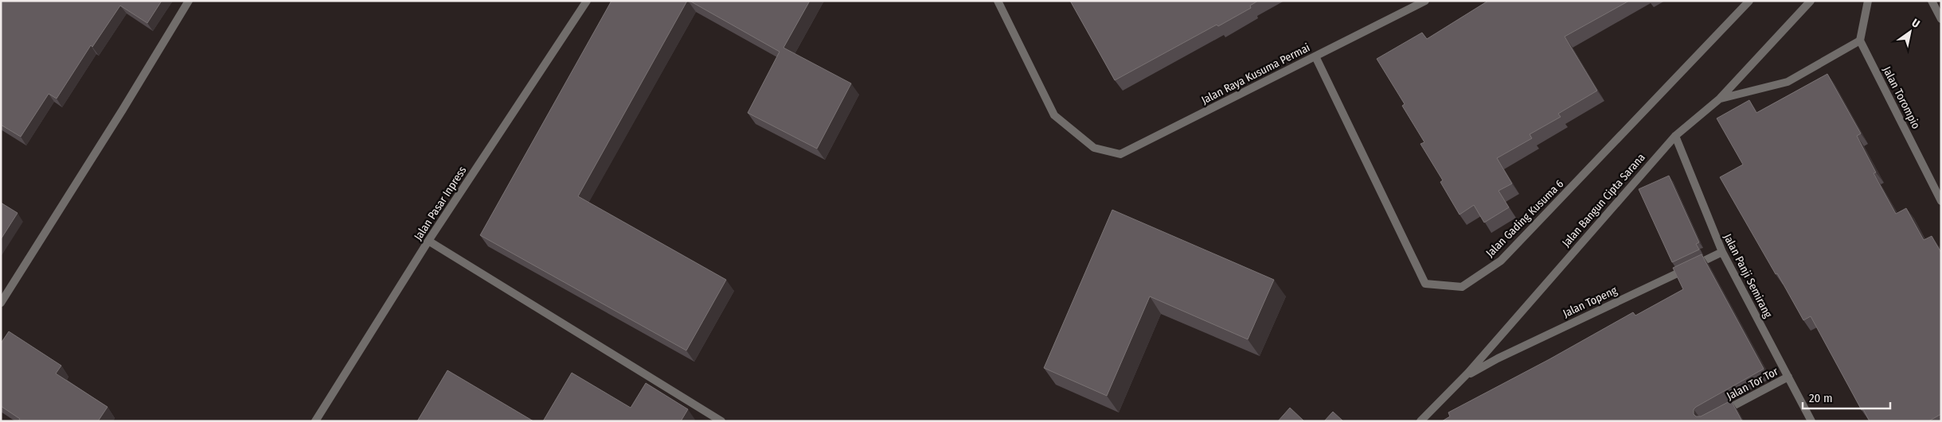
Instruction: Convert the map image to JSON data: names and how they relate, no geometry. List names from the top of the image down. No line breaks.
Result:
{"streets":{"street":["Jalan Raya Kusuma Permai","Jalan Torompio","Jalan Bangun Cipta Sarana","Jalan Pasar Inpress","Jalan Gading Kusuma 6","Jalan Panji Semirang","Jalan Topeng","Jalan Tor Tor"]},"crossings":[["Jalan Raya Kusuma Permai","Jalan Gading Kusuma 6"],["Jalan Bangun Cipta Sarana","Jalan Panji Semirang"],["Jalan Bangun Cipta Sarana","Jalan Topeng"],["Jalan Panji Semirang","Jalan Topeng"],["Jalan Panji Semirang","Jalan Tor Tor"]],"scale_bar":"20 m","north":"top right"}
